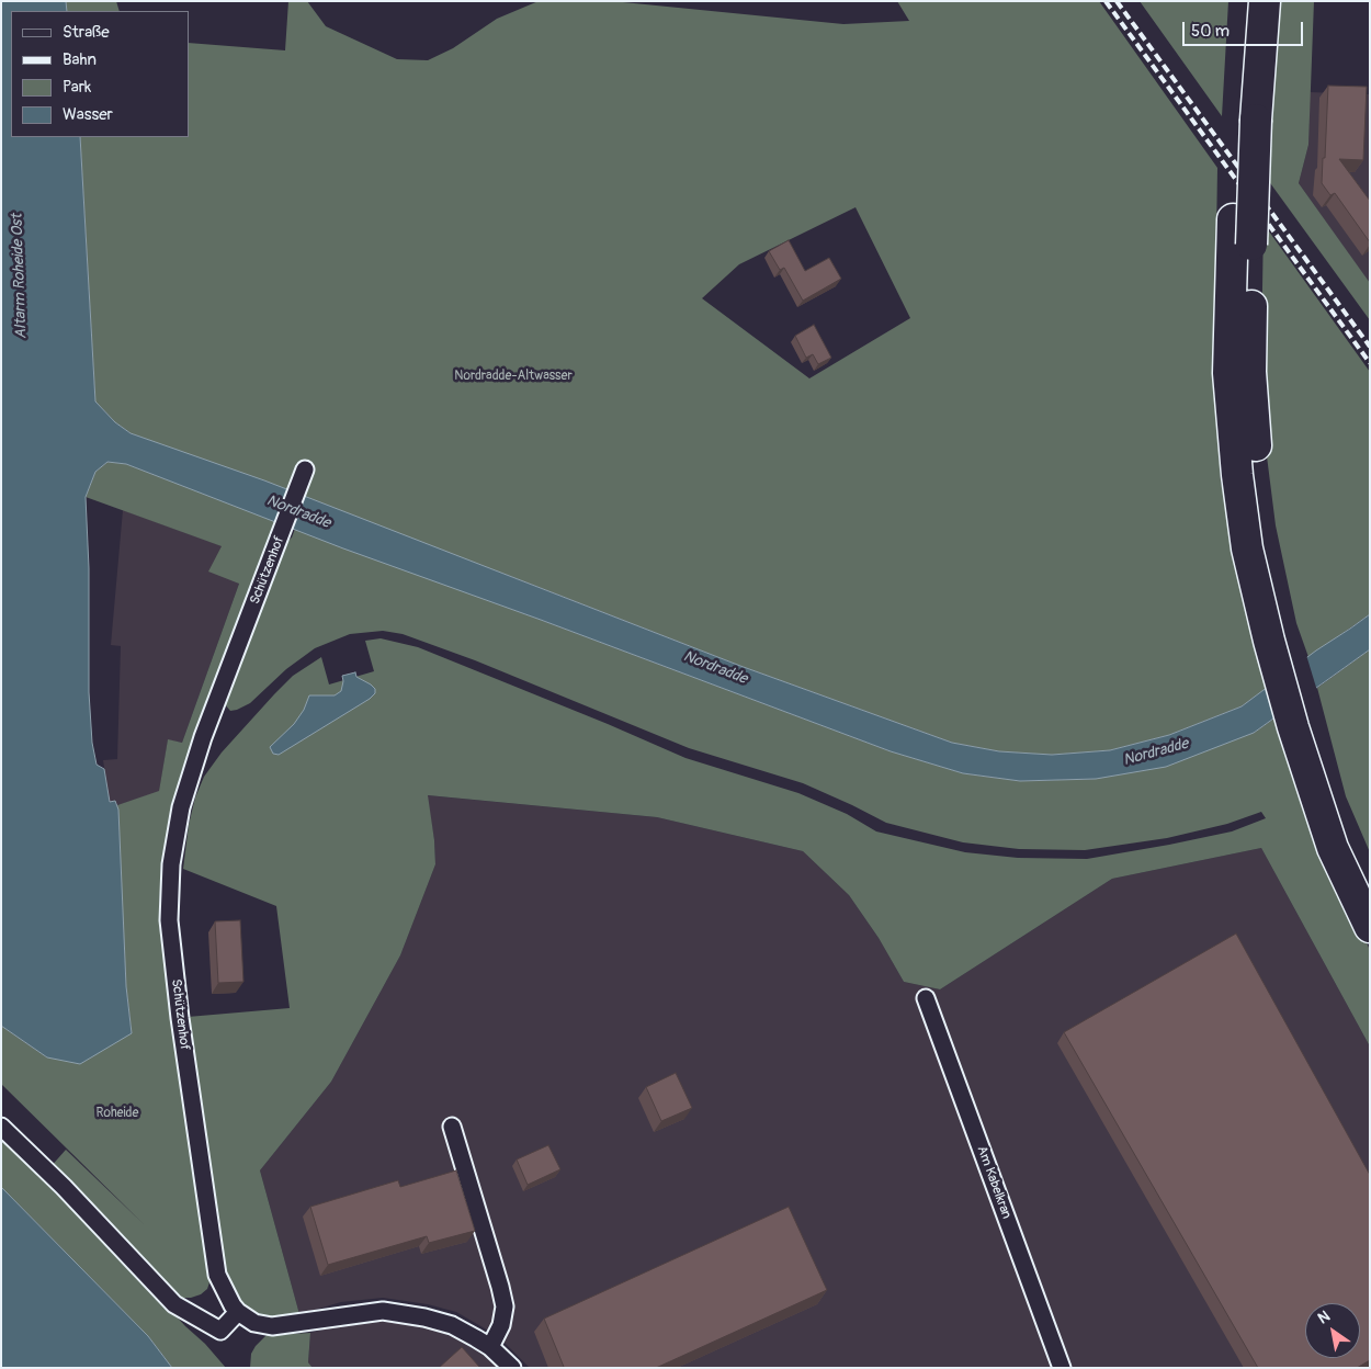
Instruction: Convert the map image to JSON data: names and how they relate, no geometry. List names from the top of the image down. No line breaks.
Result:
{"streets":{"street":["Schützenhof","Am Kabelkran"]},"water":["Altarm Roheide Ost","Nordradde"],"parks":["Nordradde-Altwasser","Roheide"],"legend":["Straße","Bahn","Park","Wasser"],"scale_bar":"50 m","north":"top left"}
